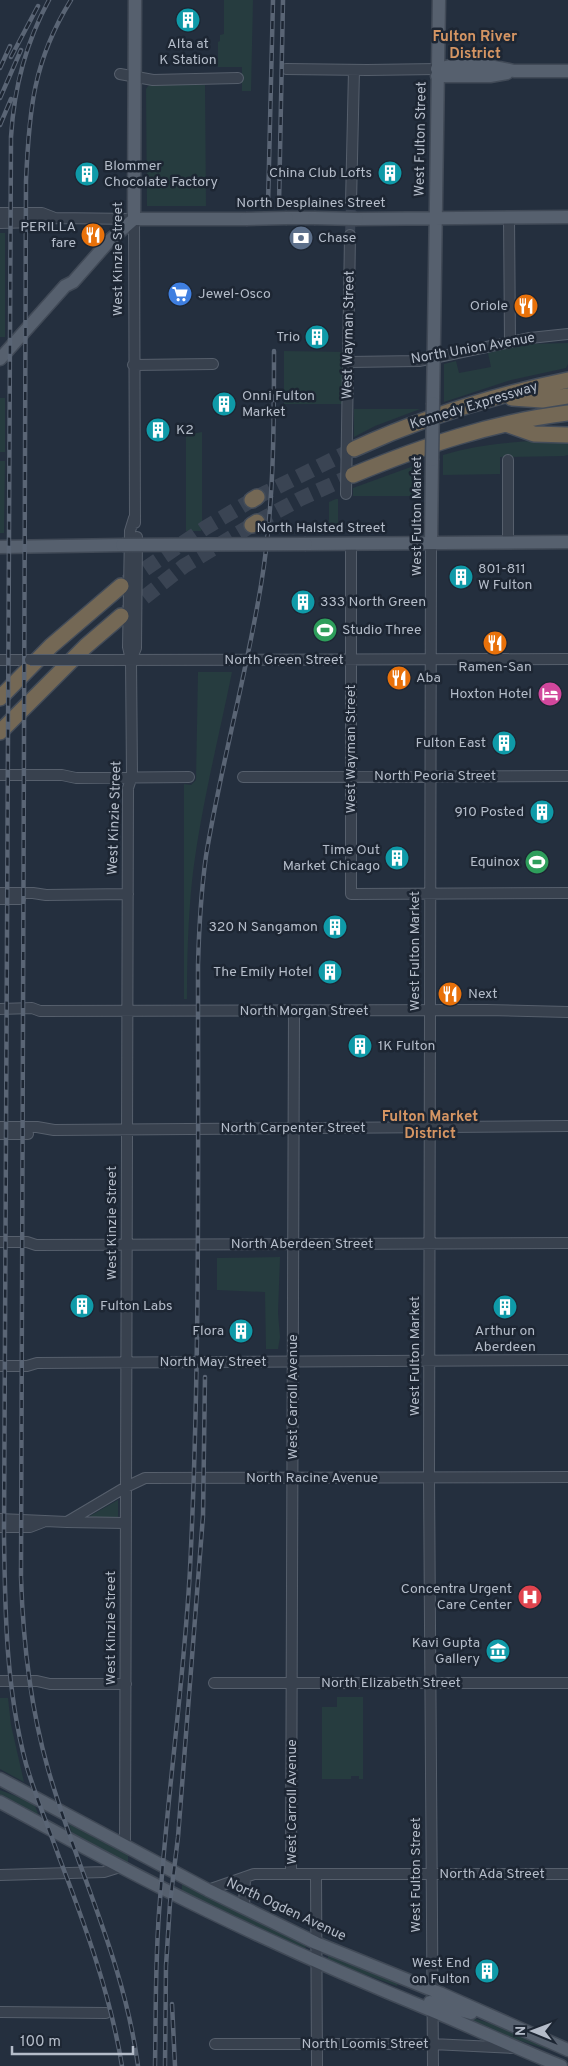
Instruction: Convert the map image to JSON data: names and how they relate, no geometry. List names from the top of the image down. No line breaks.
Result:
{"streets":{"highway":["Kennedy Expressway"],"main road":["West Fulton Street","North Desplaines Street","West Kinzie Street","West Fulton Market","North Halsted Street","North Ogden Avenue"],"street":["West Wayman Street","North Union Avenue","North Green Street","North Peoria Street","North Morgan Street","North Carpenter Street","North Aberdeen Street","North May Street","West Carroll Avenue","North Racine Avenue","North Elizabeth Street","North Ada Street","North Loomis Street"]},"crossings":[["West Fulton Street","North Desplaines Street"],["West Fulton Street","West Fulton Market"],["West Fulton Street","North Elizabeth Street"],["West Fulton Street","North Ada Street"],["West Fulton Street","North Ogden Avenue"],["West Fulton Street","North Loomis Street"],["North Desplaines Street","West Kinzie Street"],["North Desplaines Street","West Fulton Market"],["West Kinzie Street","North Green Street"],["West Kinzie Street","North Morgan Street"],["West Kinzie Street","North Carpenter Street"],["West Kinzie Street","North Aberdeen Street"],["West Kinzie Street","North May Street"],["West Kinzie Street","North Racine Avenue"],["West Kinzie Street","North Ogden Avenue"],["West Wayman Street","North Union Avenue"],["West Wayman Street","West Fulton Market"],["West Wayman Street","North Halsted Street"],["West Wayman Street","North Green Street"],["West Wayman Street","North Peoria Street"],["North Union Avenue","West Fulton Market"],["West Fulton Market","North Halsted Street"],["West Fulton Market","North Green Street"],["West Fulton Market","North Peoria Street"],["West Fulton Market","North Morgan Street"],["West Fulton Market","North Carpenter Street"],["West Fulton Market","North Aberdeen Street"],["West Fulton Market","North May Street"],["West Fulton Market","North Racine Avenue"],["West Fulton Market","North Elizabeth Street"],["North Morgan Street","West Carroll Avenue"],["North Carpenter Street","West Carroll Avenue"],["North Aberdeen Street","West Carroll Avenue"],["North May Street","West Carroll Avenue"],["West Carroll Avenue","North Racine Avenue"],["West Carroll Avenue","North Elizabeth Street"],["West Carroll Avenue","North Ada Street"],["West Carroll Avenue","North Ogden Avenue"],["West Carroll Avenue","North Loomis Street"],["North Ada Street","North Ogden Avenue"],["North Ogden Avenue","North Loomis Street"]],"districts":["Fulton River District","Fulton Market District"],"places":{"building":["Alta at K Station","China Club Lofts","Blommer Chocolate Factory","Trio","Onni Fulton Market","K2","801-811 W Fulton","333 North Green","Fulton East","910 Posted","Time Out Market Chicago","320 N Sangamon","The Emily Hotel","1K Fulton","Fulton Labs","Arthur on Aberdeen","Flora","West End on Fulton"],"restaurant":["PERILLA fare","Oriole","Ramen-San","Aba","Next"],"bank":["Chase"],"supermarket":["Jewel-Osco"],"sports":["Studio Three","Equinox"],"hotel":["Hoxton Hotel"],"hospital":["Concentra Urgent Care Center"],"museum":["Kavi Gupta Gallery"]},"scale_bar":"100 m","north":"left"}
